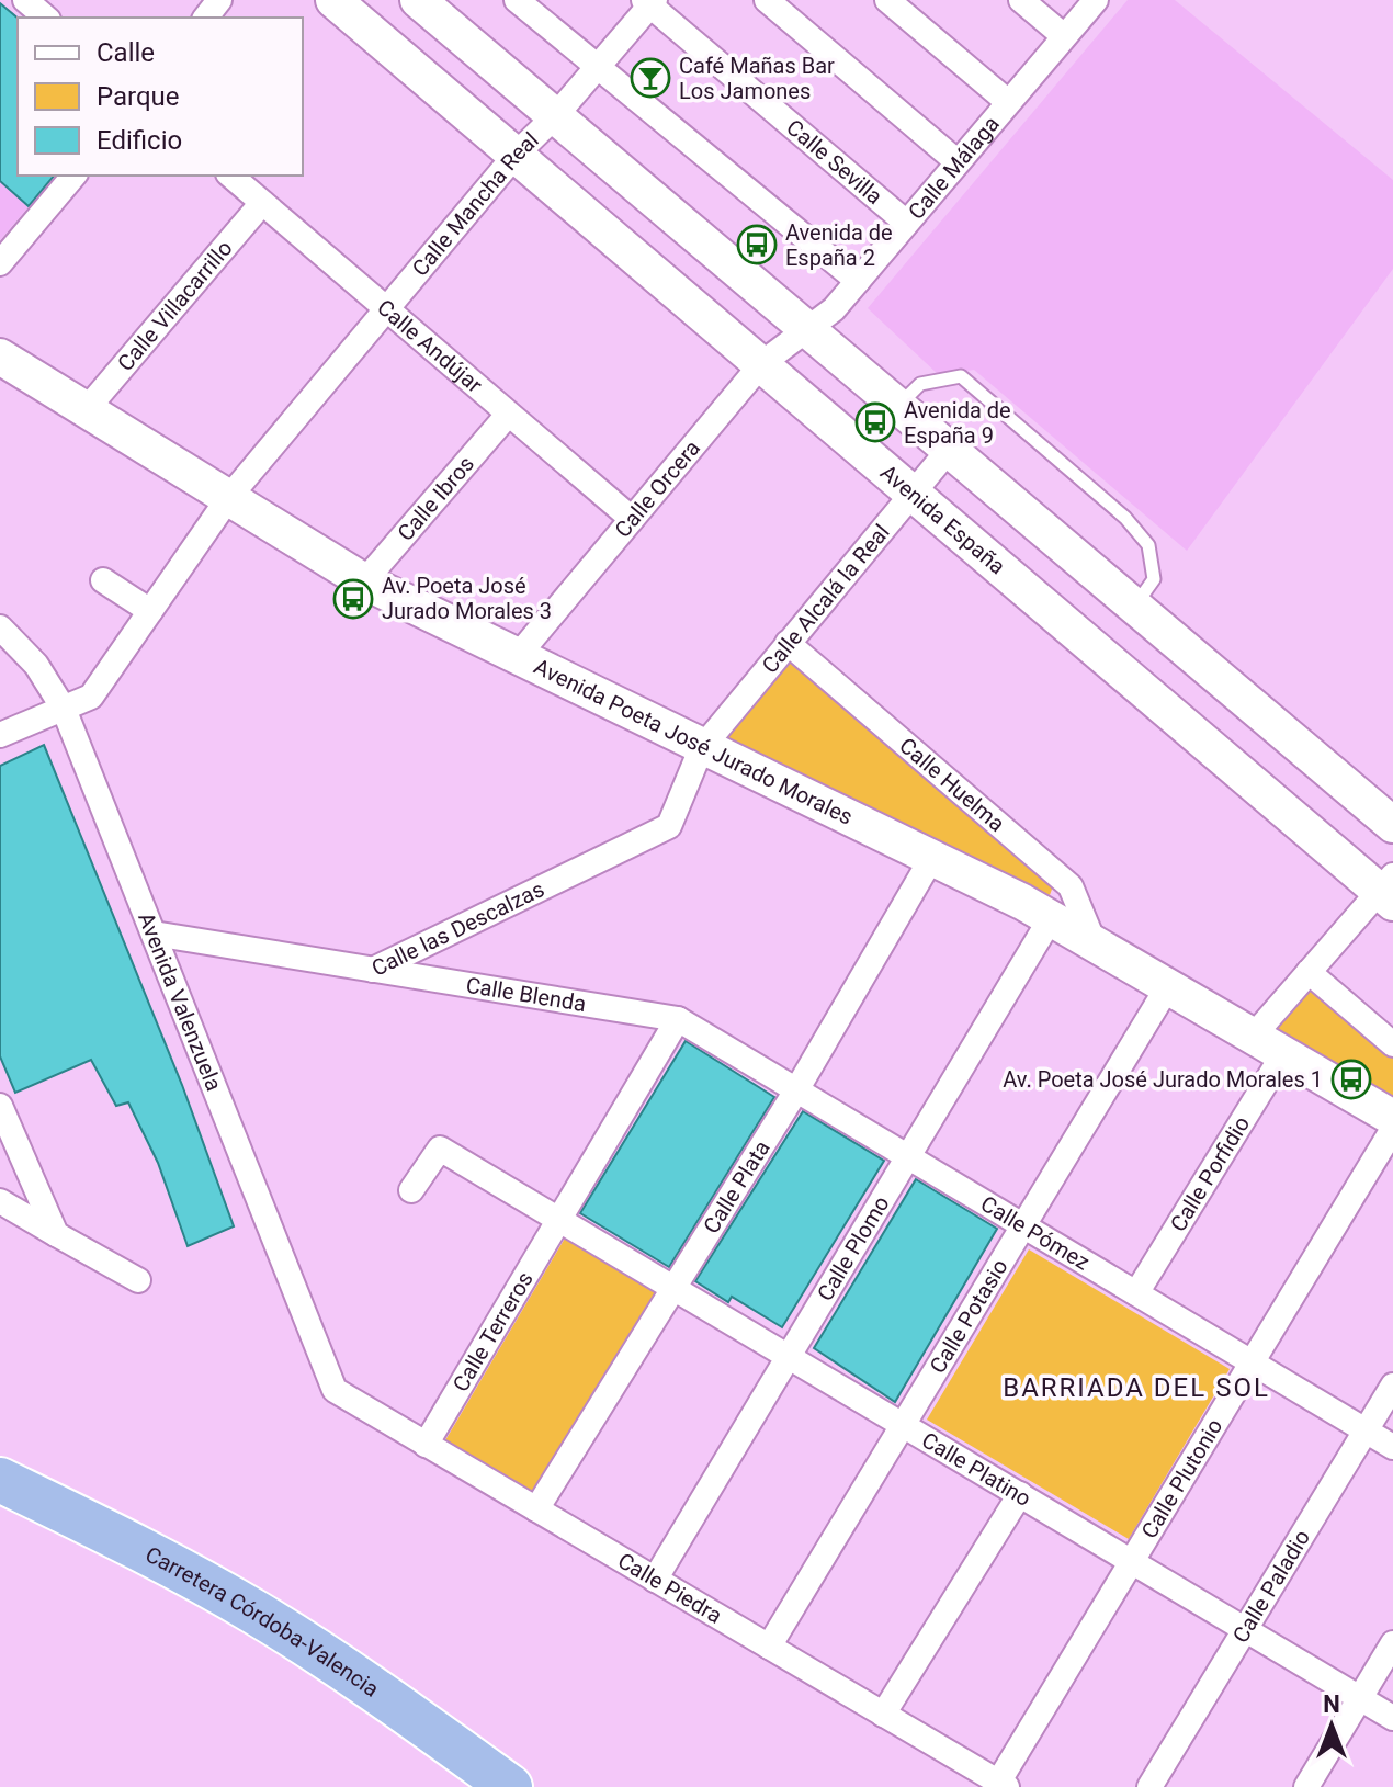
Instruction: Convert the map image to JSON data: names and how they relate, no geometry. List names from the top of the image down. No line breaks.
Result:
{"streets":{"highway":["Carretera Córdoba-Valencia"],"main road":["Avenida España","Avenida Poeta José Jurado Morales"],"street":["Calle Sevilla","Calle Málaga","Calle Mancha Real","Calle Villacarrillo","Calle Andújar","Calle Orcera","Calle Ibros","Calle Alcalá la Real","Calle Huelma","Calle las Descalzas","Calle Blenda","Avenida Valenzuela","Calle Porfidio","Calle Plata","Calle Pómez","Calle Plomo","Calle Potasio","Calle Terreros","Calle Platino","Calle Plutonio","Calle Paladio","Calle Piedra"]},"crossings":[["Calle Sevilla","Calle Málaga"],["Calle Sevilla","Calle Mancha Real"],["Calle Málaga","Calle Orcera"],["Calle Mancha Real","Calle Andújar"],["Calle Mancha Real","Avenida España"],["Calle Mancha Real","Avenida Poeta José Jurado Morales"],["Calle Mancha Real","Avenida Valenzuela"],["Calle Villacarrillo","Calle Andújar"],["Calle Villacarrillo","Avenida Poeta José Jurado Morales"],["Calle Andújar","Calle Orcera"],["Calle Andújar","Calle Ibros"],["Calle Orcera","Avenida España"],["Calle Orcera","Avenida Poeta José Jurado Morales"],["Calle Ibros","Avenida Poeta José Jurado Morales"],["Avenida España","Calle Alcalá la Real"],["Calle Alcalá la Real","Avenida Poeta José Jurado Morales"],["Calle Alcalá la Real","Calle Huelma"],["Calle Alcalá la Real","Calle las Descalzas"],["Avenida Poeta José Jurado Morales","Calle Huelma"],["Avenida Poeta José Jurado Morales","Calle las Descalzas"],["Avenida Poeta José Jurado Morales","Calle Porfidio"],["Avenida Poeta José Jurado Morales","Calle Plata"],["Avenida Poeta José Jurado Morales","Calle Plomo"],["Avenida Poeta José Jurado Morales","Calle Potasio"],["Calle las Descalzas","Calle Blenda"],["Calle las Descalzas","Avenida Valenzuela"],["Calle Blenda","Calle Pómez"],["Calle Blenda","Calle Terreros"],["Avenida Valenzuela","Calle Piedra"],["Calle Porfidio","Calle Pómez"],["Calle Plata","Calle Pómez"],["Calle Plata","Calle Platino"],["Calle Plata","Calle Piedra"],["Calle Pómez","Calle Plomo"],["Calle Pómez","Calle Potasio"],["Calle Pómez","Calle Terreros"],["Calle Pómez","Calle Plutonio"],["Calle Pómez","Calle Paladio"],["Calle Plomo","Calle Platino"],["Calle Plomo","Calle Piedra"],["Calle Potasio","Calle Platino"],["Calle Potasio","Calle Piedra"],["Calle Terreros","Calle Platino"],["Calle Terreros","Calle Piedra"],["Calle Platino","Calle Plutonio"],["Calle Platino","Calle Paladio"],["Calle Plutonio","Calle Piedra"]],"districts":["BARRIADA DEL SOL"],"places":{"bar":["Café Mañas Bar Los Jamones"],"bus stop":["Avenida de España 2","Avenida de España 9","Av. Poeta José Jurado Morales 3","Av. Poeta José Jurado Morales 1"]},"legend":["Calle","Parque","Edificio"],"north":"top"}
